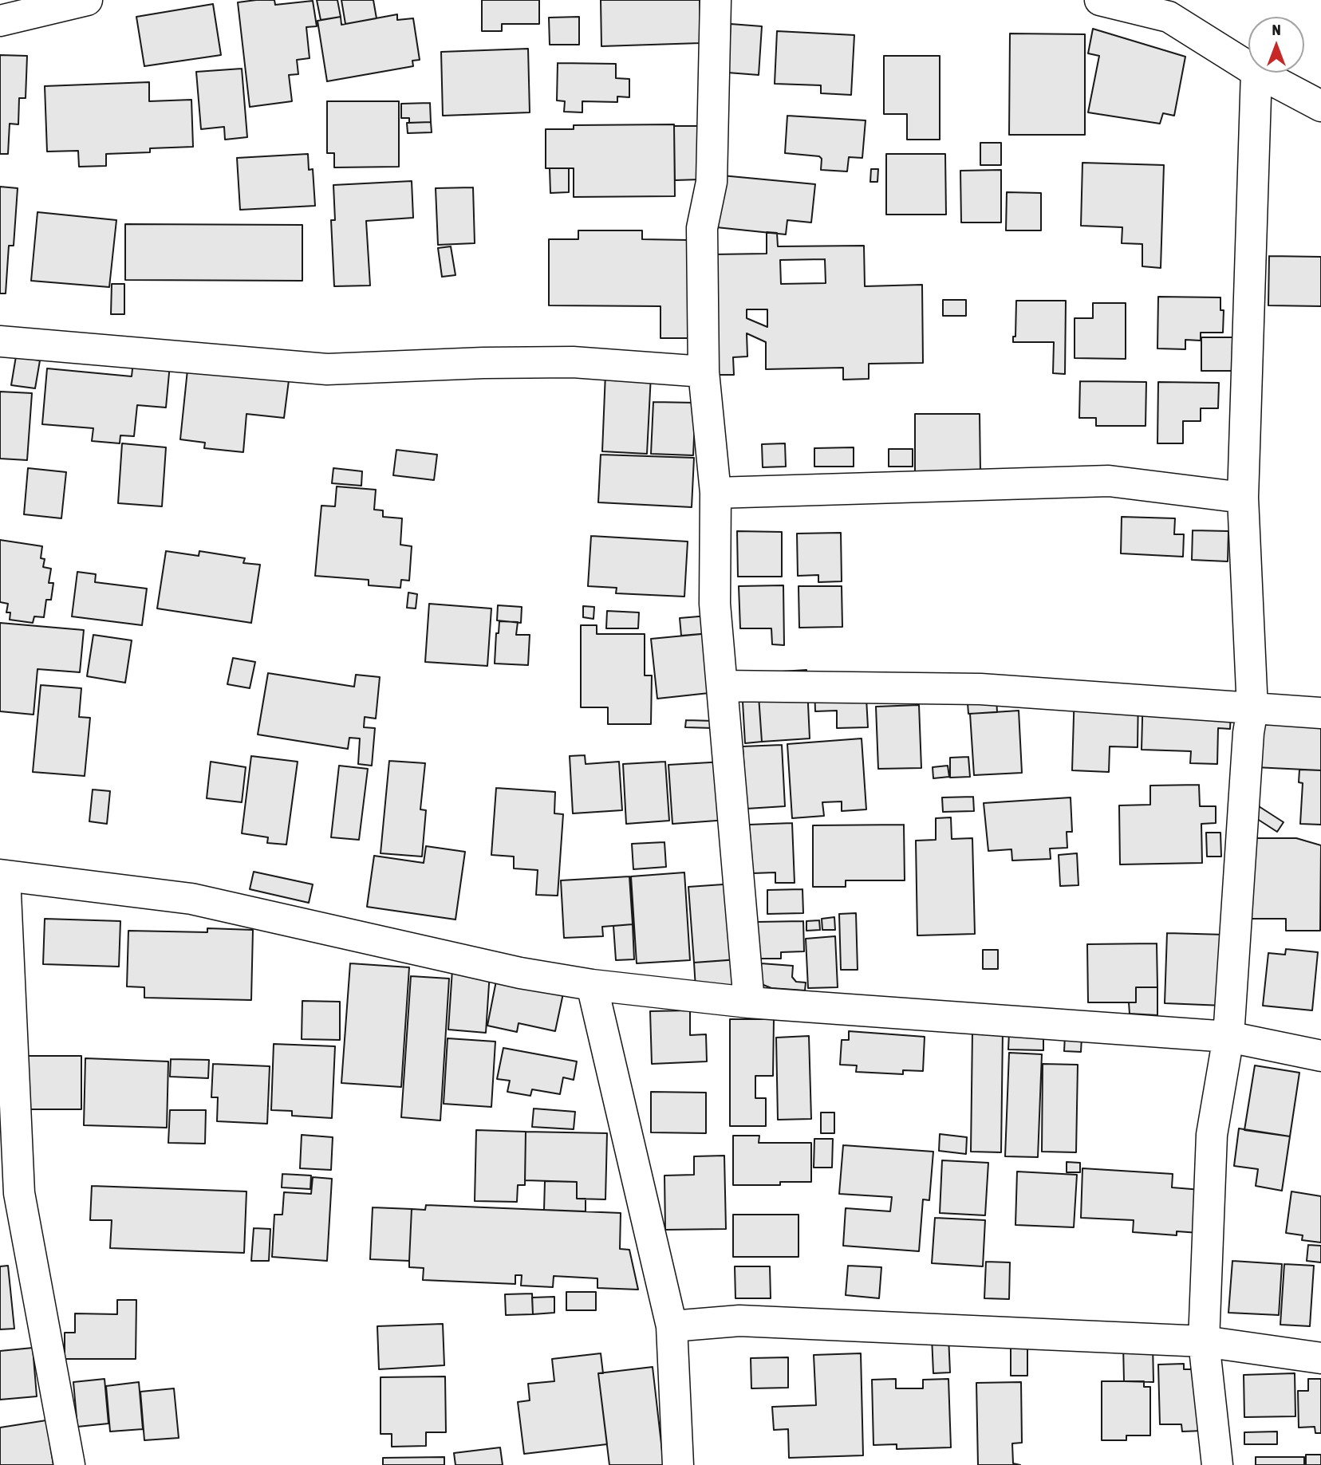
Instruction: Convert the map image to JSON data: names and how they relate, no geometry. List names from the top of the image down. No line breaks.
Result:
{"north":"top"}
